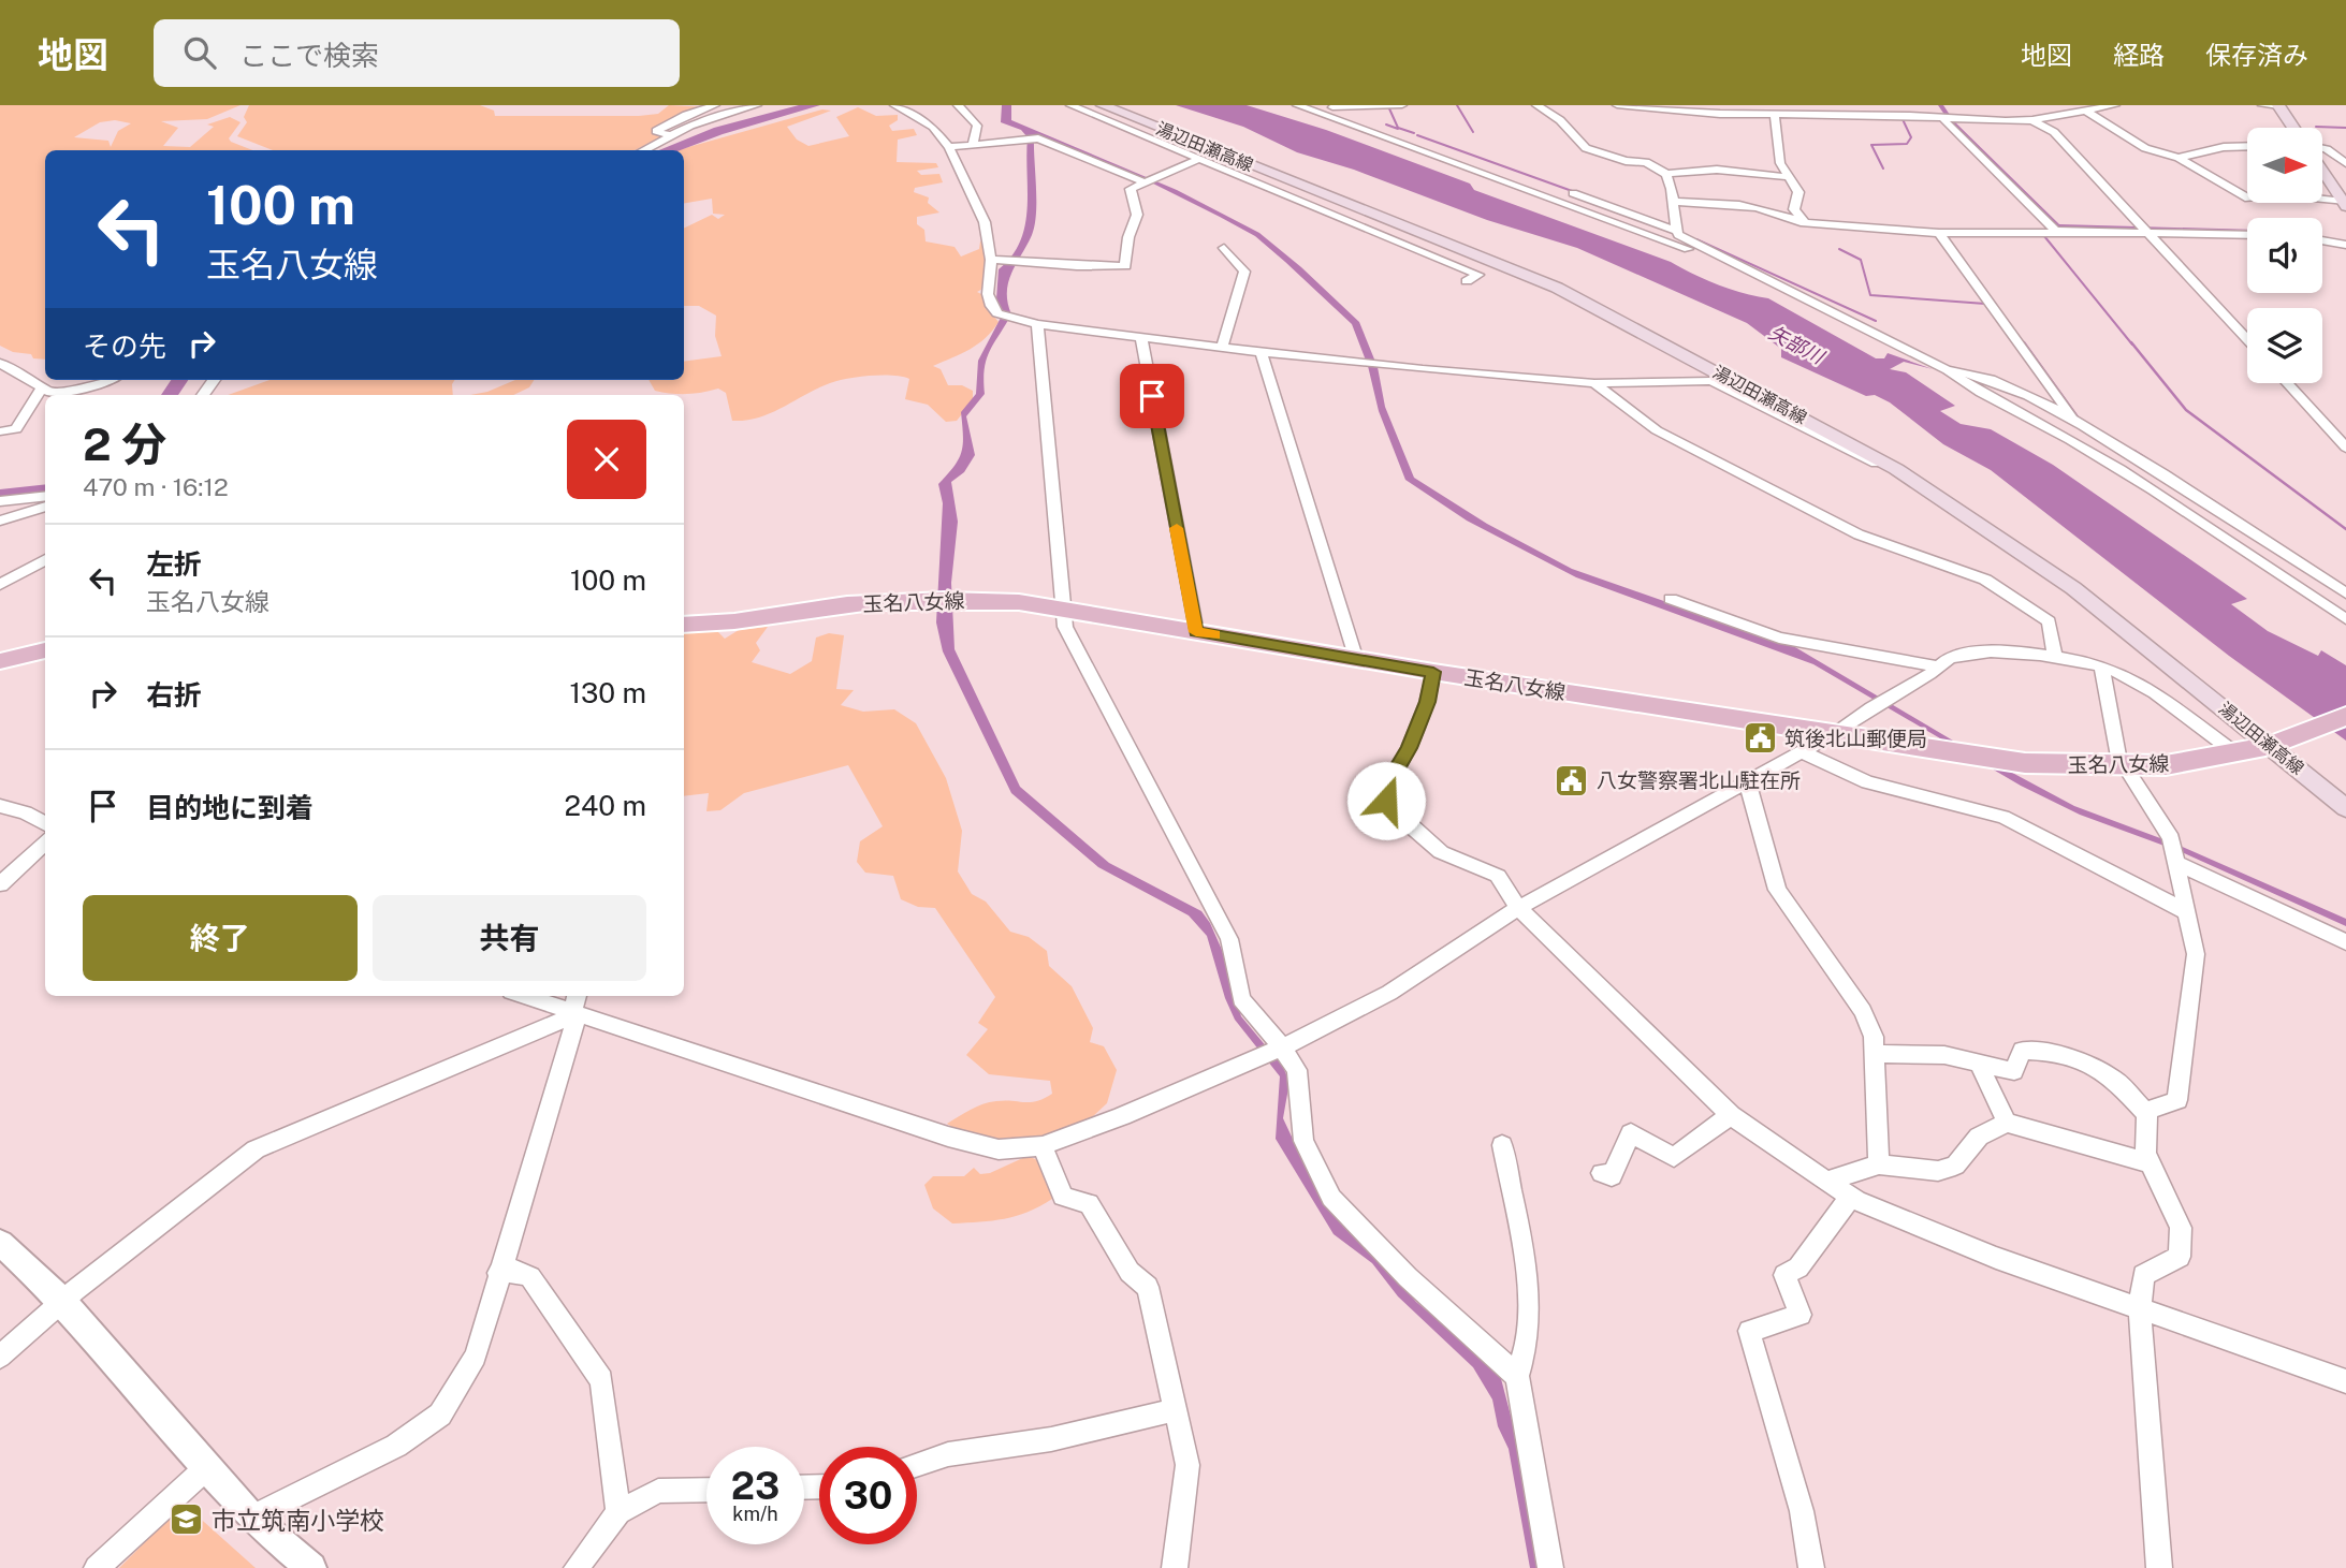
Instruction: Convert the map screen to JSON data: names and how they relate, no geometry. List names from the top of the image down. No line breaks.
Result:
{"streets":{"main road":["湯辺田瀬高線","玉名八女線"]},"crossings":[["湯辺田瀬高線","玉名八女線"]],"water":["矢部川"],"places":{"public building":["筑後北山郵便局","八女警察署北山駐在所"],"school or university":["市立筑南小学校"]},"north":"right","page":{"header":"地図","search":"ここで検索","nav":["地図","経路","保存済み"],"turn":["100 m","玉名八女線"],"then":"その先","heading":["2 分","470 m · 16:12"],"list":[{"name":"左折","note":"玉名八女線","value":"100 m"},{"name":"右折","value":"130 m"},{"name":"目的地に到着","value":"240 m"}],"buttons":["終了","共有"],"speed":"23 km/h","limit":"30"}}
